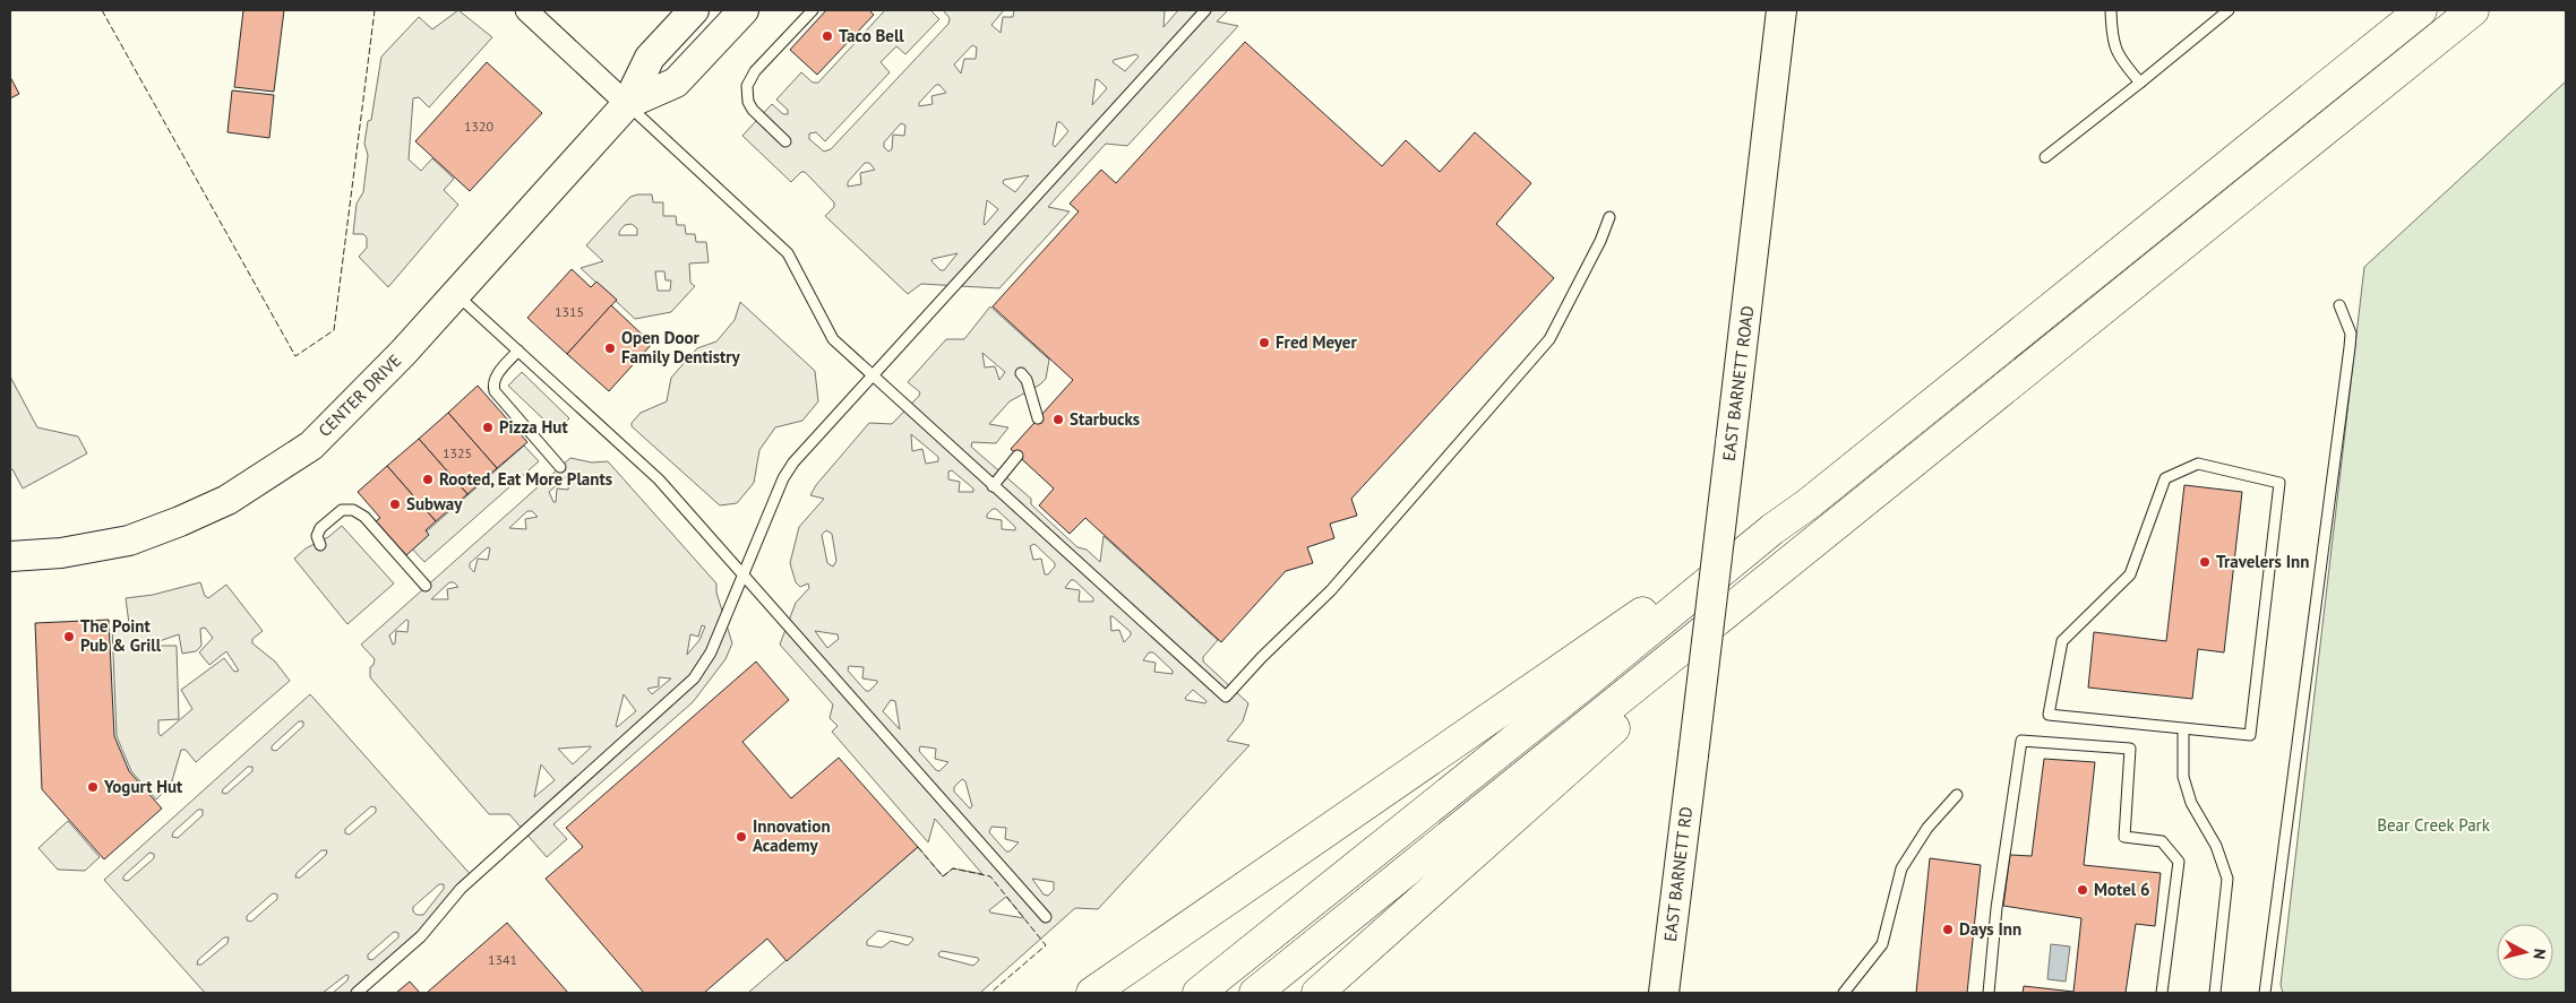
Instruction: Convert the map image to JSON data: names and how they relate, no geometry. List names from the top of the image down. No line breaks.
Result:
{"streets":{"main road":["EAST BARNETT ROAD","CENTER DRIVE","EAST BARNETT RD"]},"crossings":[["EAST BARNETT ROAD","EAST BARNETT RD"]],"parks":["Bear Creek Park"],"places":["Taco Bell","Fred Meyer","Open Door Family Dentistry","Starbucks","Pizza Hut","Rooted, Eat More Plants","Subway","Travelers Inn","The Point Pub & Grill","Yogurt Hut","Innovation Academy","Motel 6","Days Inn"],"house_numbers":["1320","1315","1325","1341"],"north":"right"}
